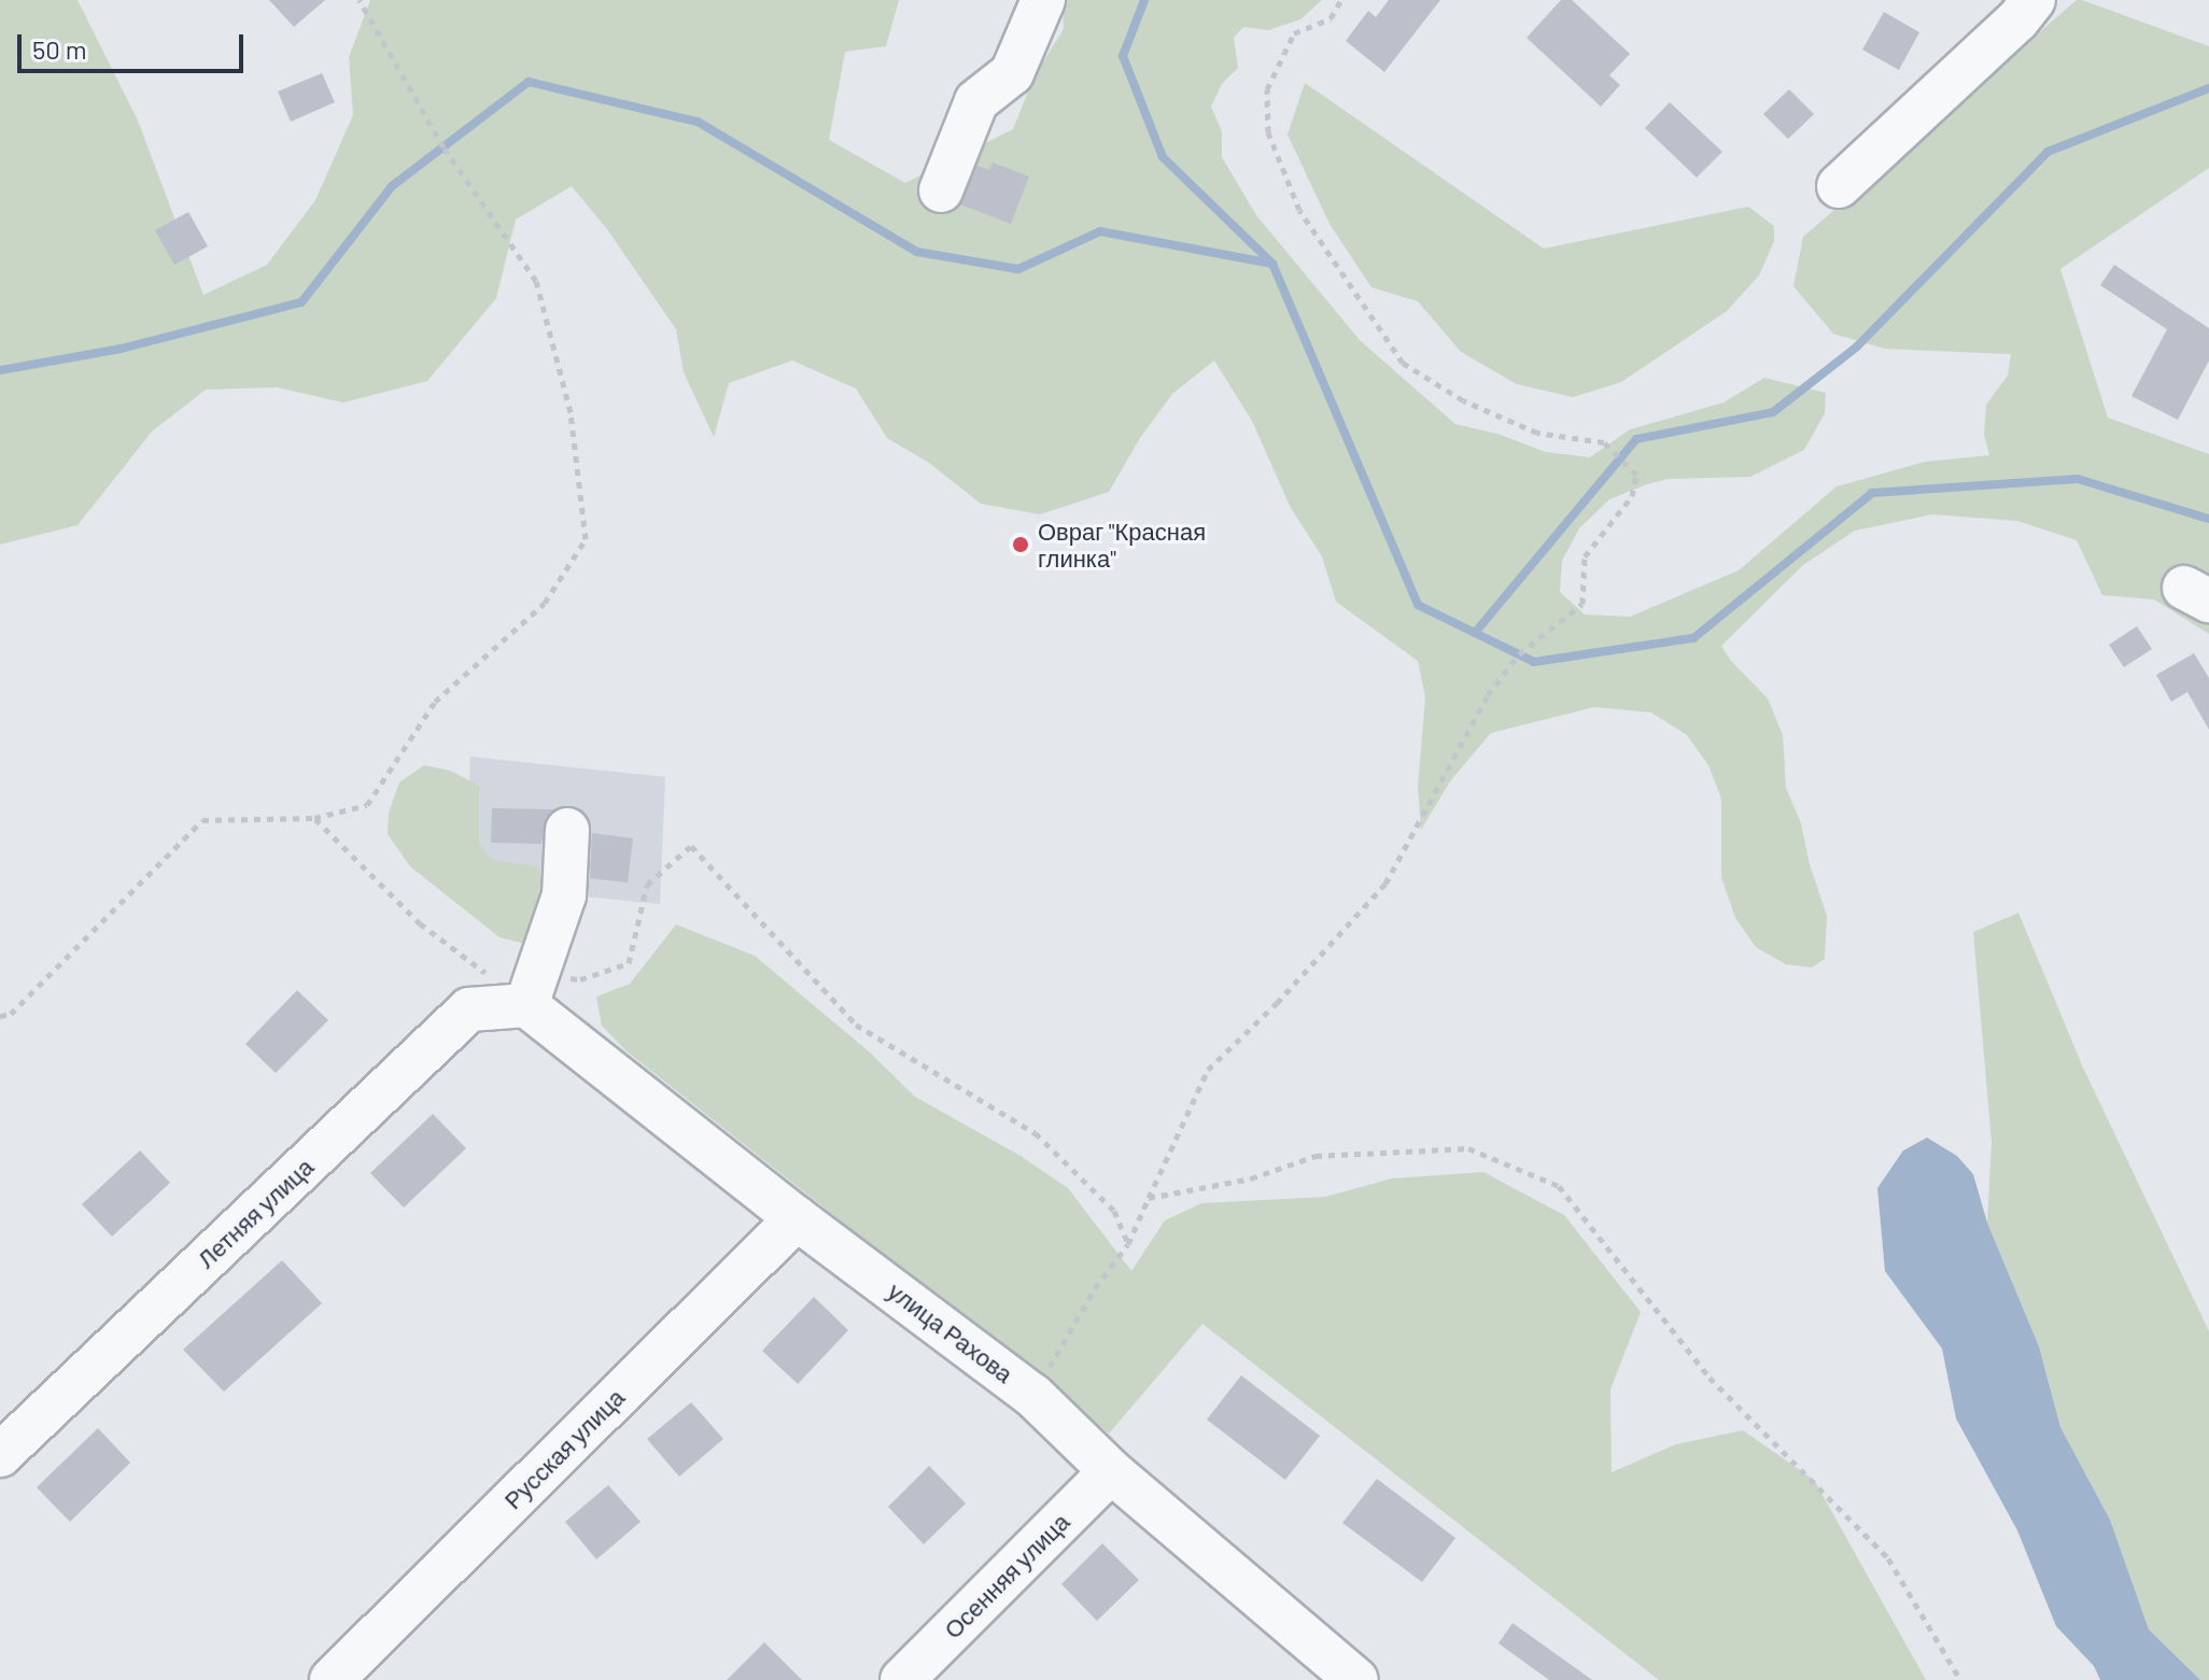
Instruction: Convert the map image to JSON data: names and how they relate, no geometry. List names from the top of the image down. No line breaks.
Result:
{"streets":{"street":["Летняя улица","улица Рахова","Русская улица","Осенняя улица"]},"crossings":[["Летняя улица","улица Рахова"],["улица Рахова","Русская улица"],["улица Рахова","Осенняя улица"]],"places":["Овраг \"Красная глинка\""],"scale_bar":"50 m"}
